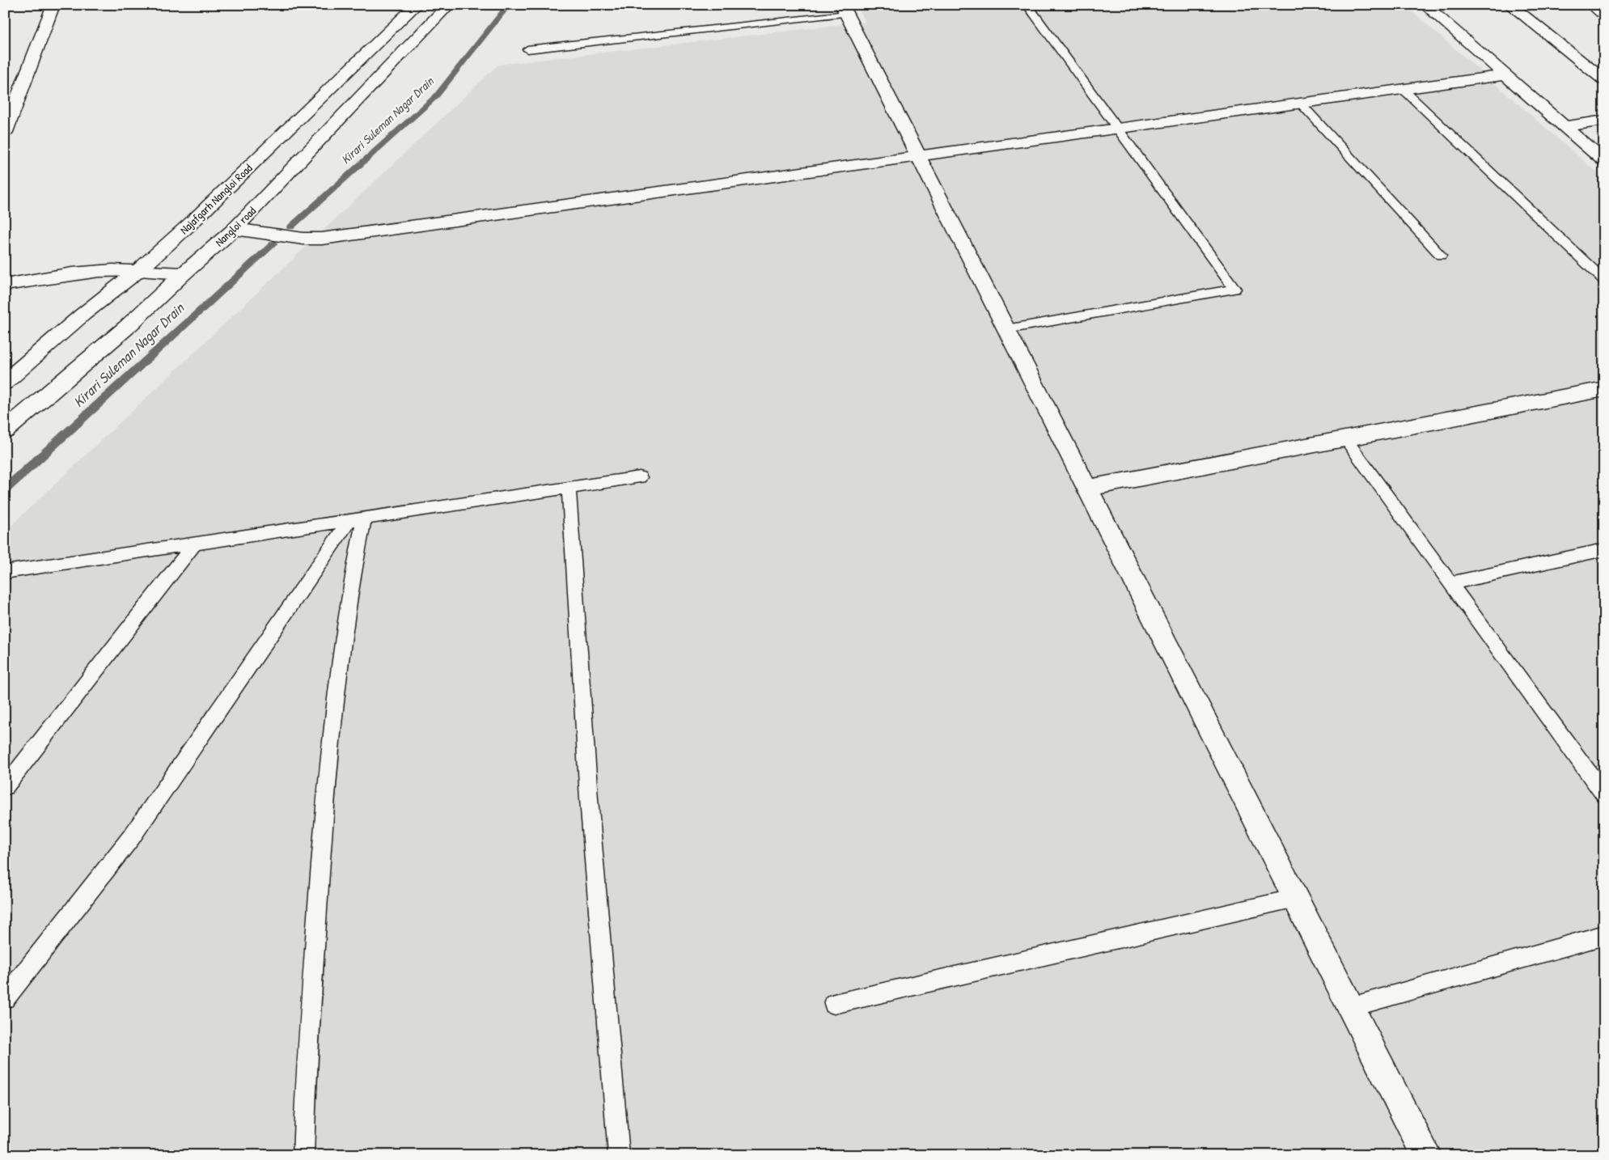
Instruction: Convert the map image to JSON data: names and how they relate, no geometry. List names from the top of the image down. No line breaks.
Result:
{"streets":{"street":["Najafgarh Nangloi Road","Nangloi road"]},"water":["Kirari Suleman Nagar Drain"]}
